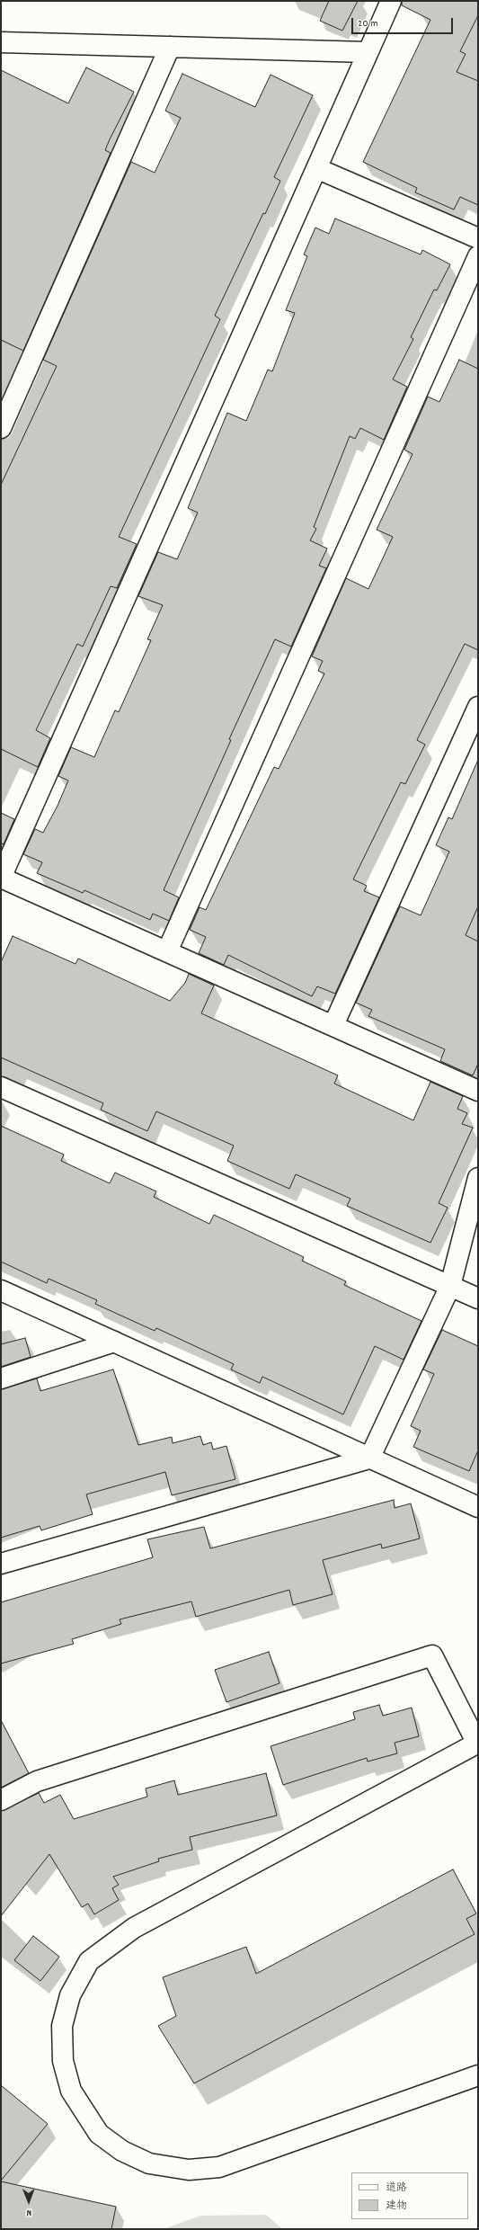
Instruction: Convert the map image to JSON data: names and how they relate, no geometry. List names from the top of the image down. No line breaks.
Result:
{"legend":["道路","建物"],"scale_bar":"20 m","north":"bottom"}
